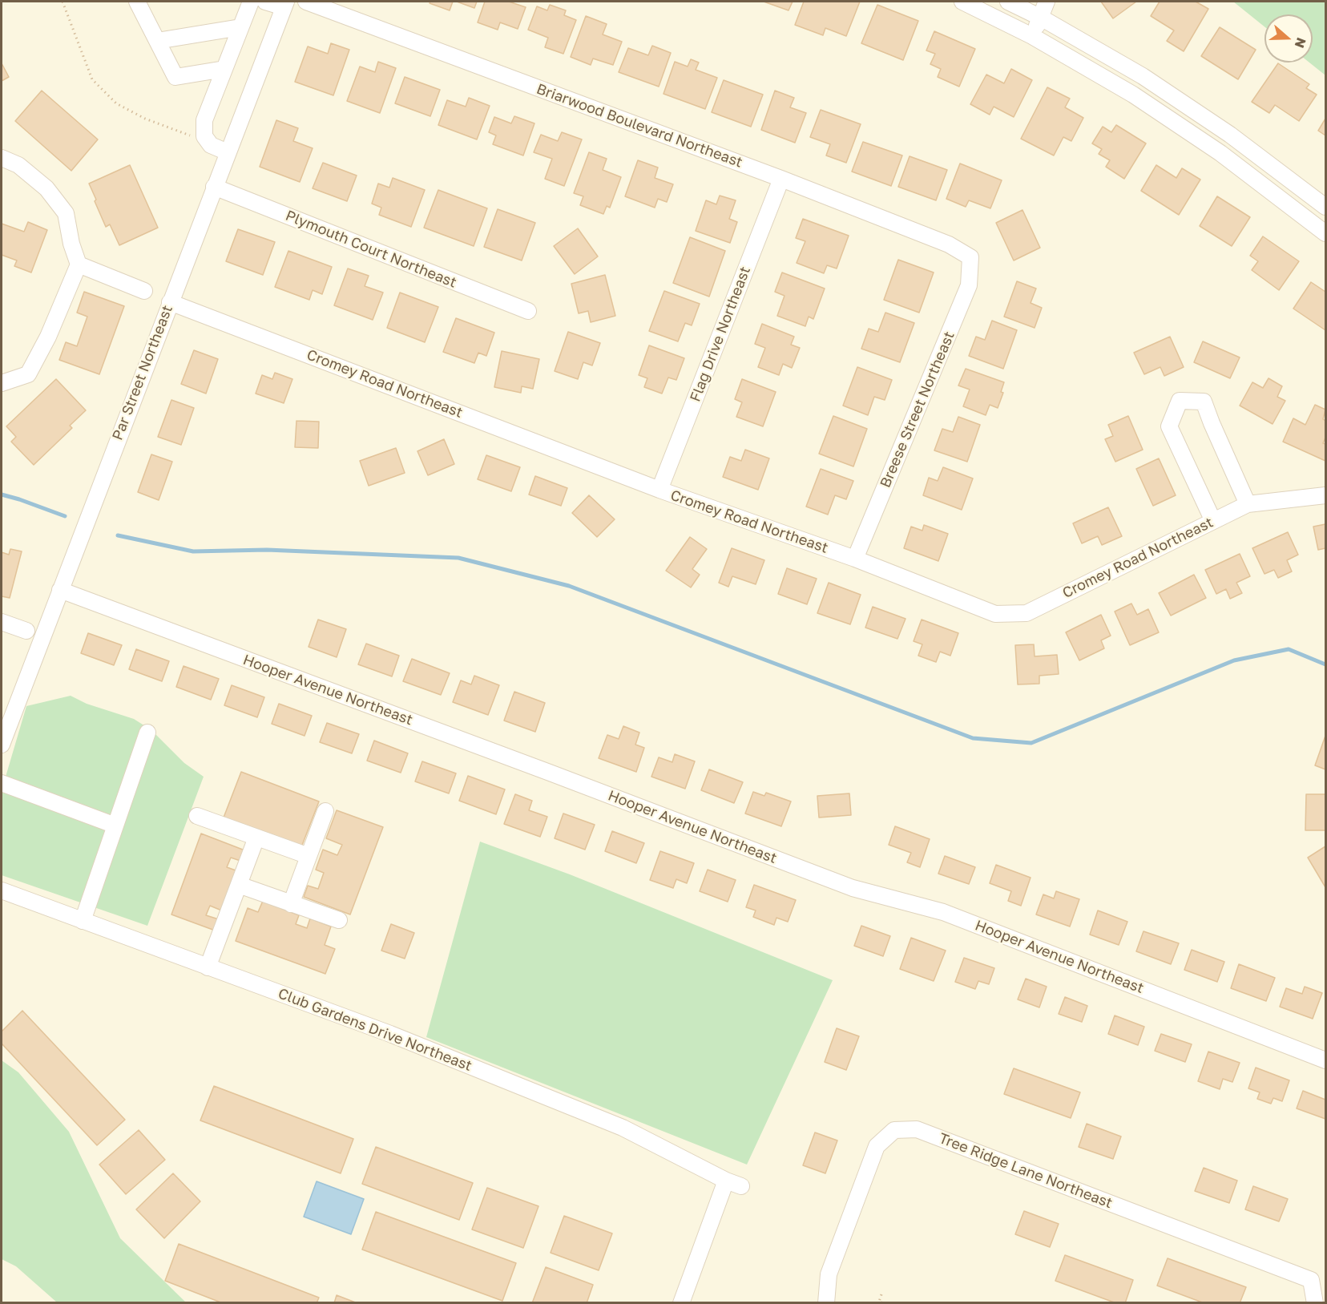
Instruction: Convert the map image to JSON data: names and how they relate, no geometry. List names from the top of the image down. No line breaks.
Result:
{"streets":{"street":["Briarwood Boulevard Northeast","Plymouth Court Northeast","Flag Drive Northeast","Par Street Northeast","Cromey Road Northeast","Breese Street Northeast","Hooper Avenue Northeast","Club Gardens Drive Northeast","Tree Ridge Lane Northeast"]},"crossings":[["Briarwood Boulevard Northeast","Flag Drive Northeast"],["Briarwood Boulevard Northeast","Breese Street Northeast"],["Plymouth Court Northeast","Par Street Northeast"],["Flag Drive Northeast","Cromey Road Northeast"],["Par Street Northeast","Cromey Road Northeast"],["Par Street Northeast","Hooper Avenue Northeast"],["Cromey Road Northeast","Breese Street Northeast"]],"north":"right"}
